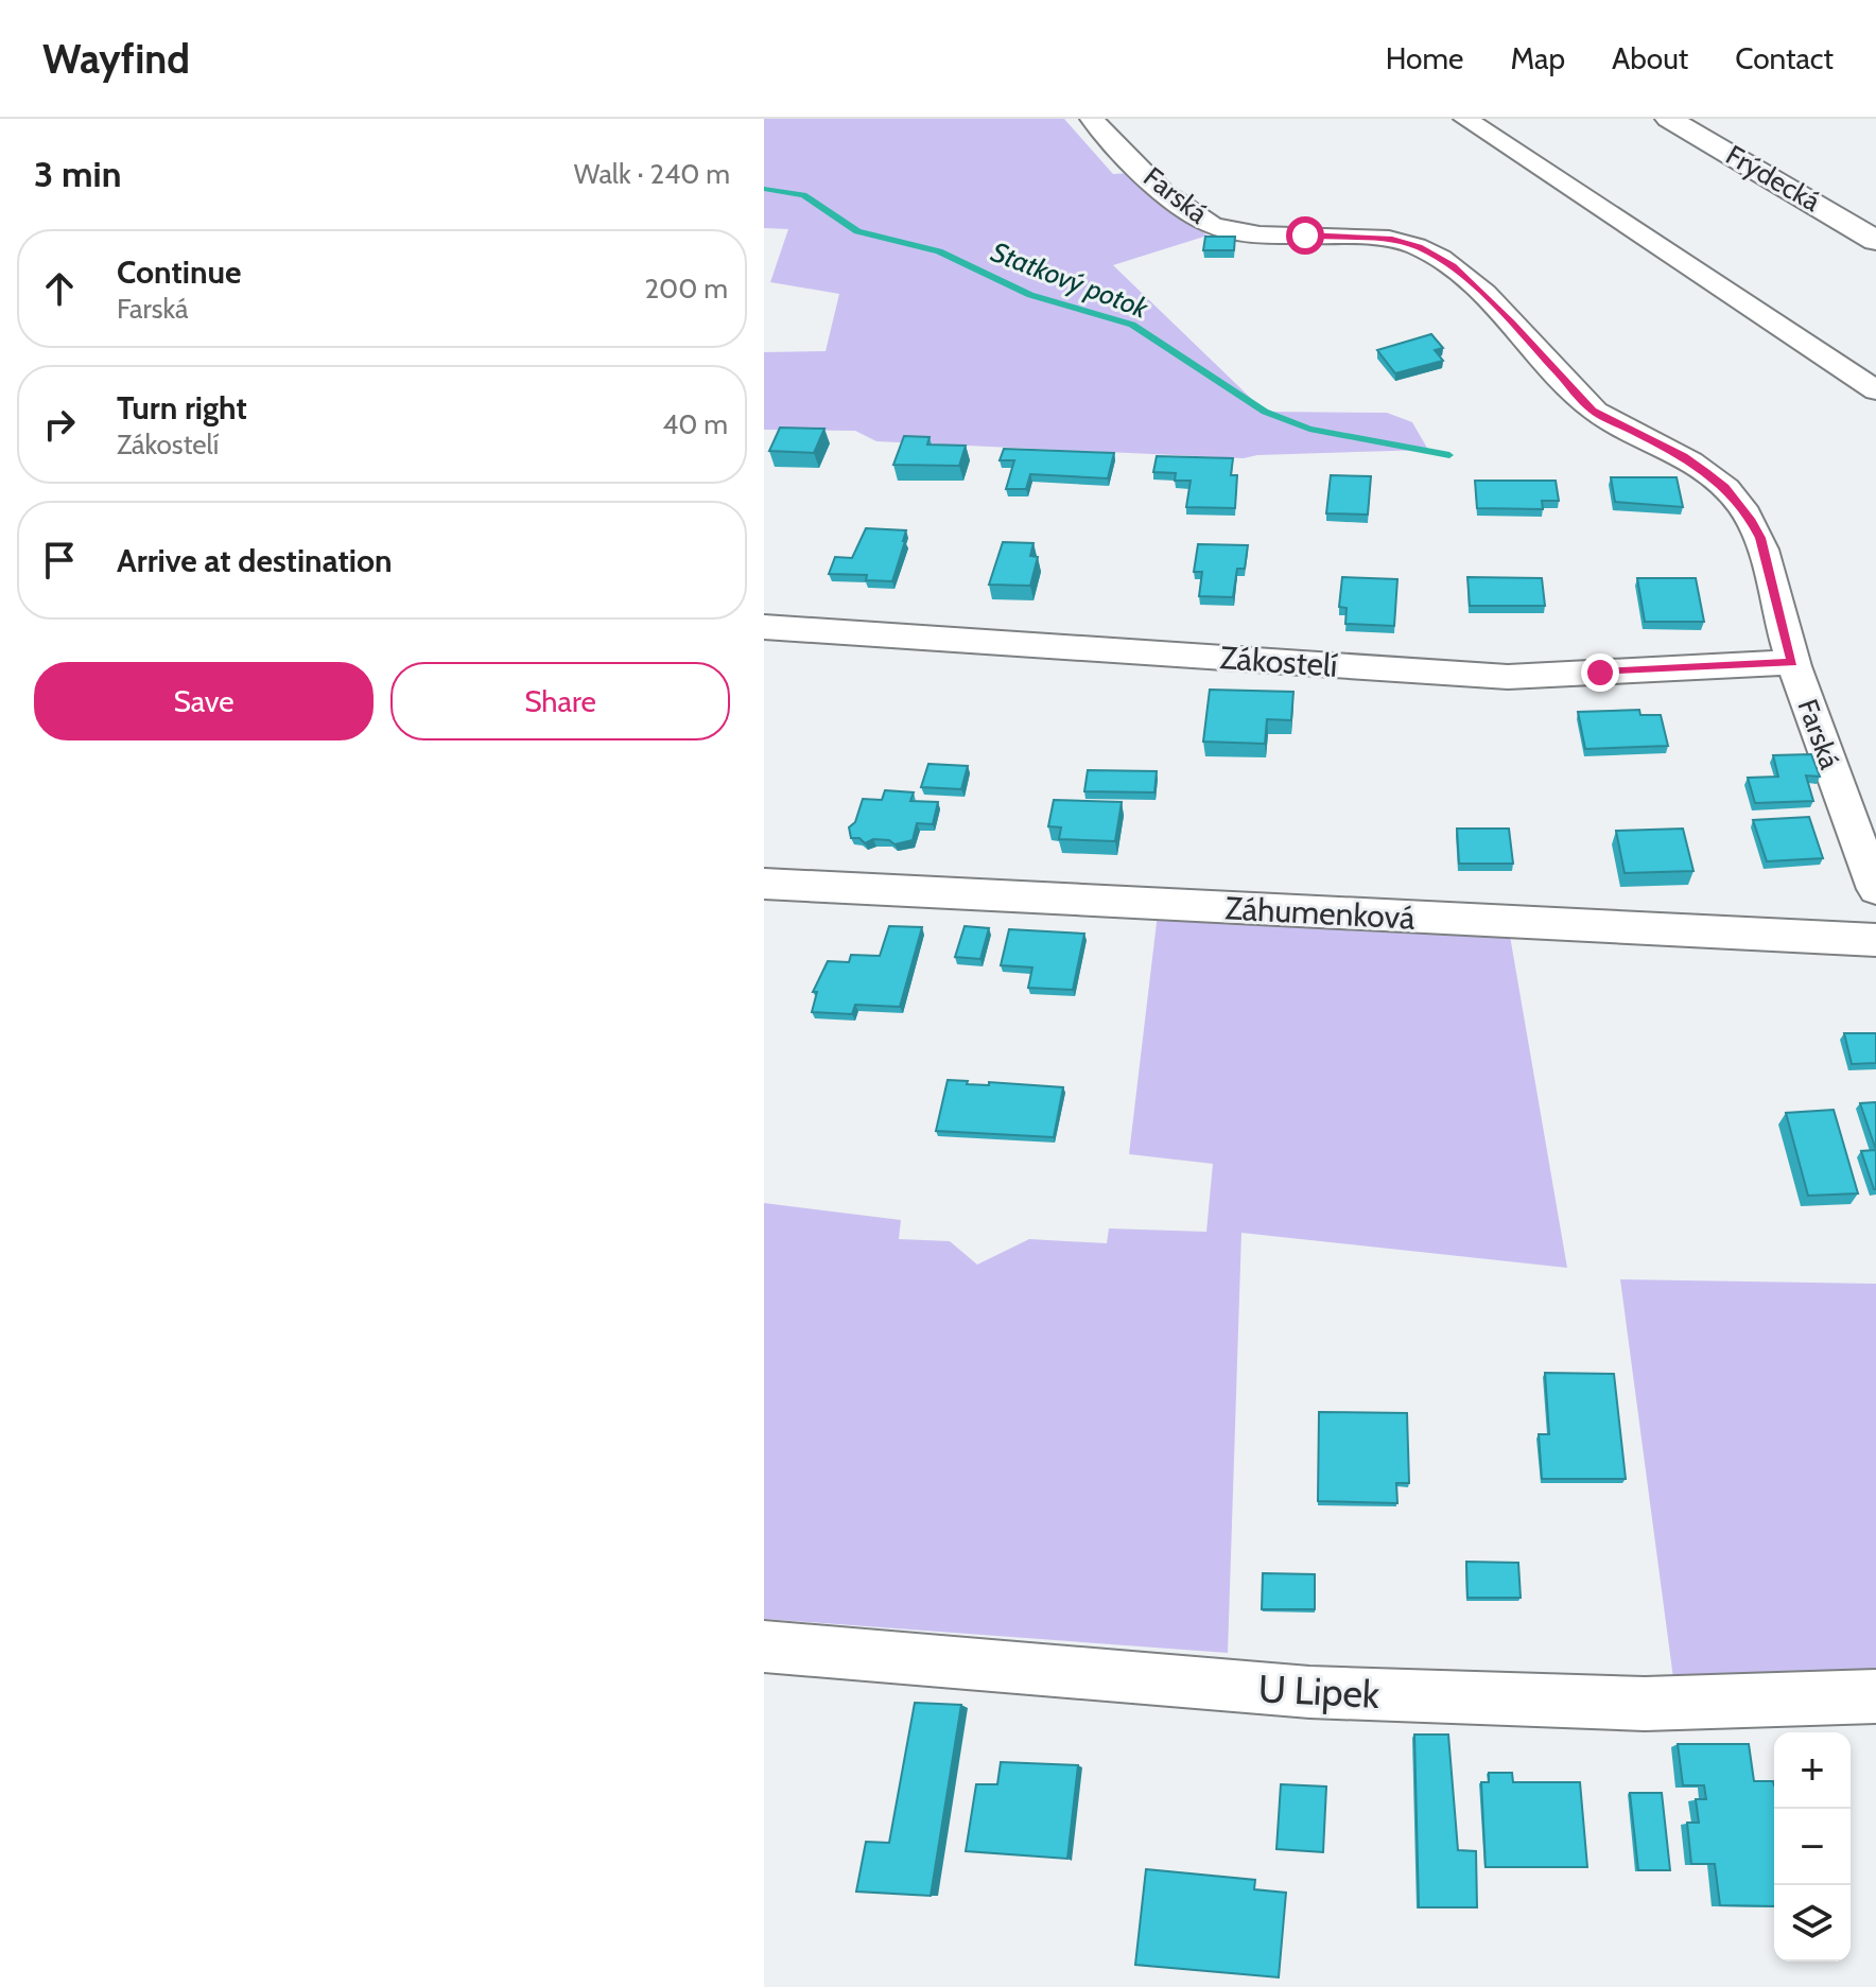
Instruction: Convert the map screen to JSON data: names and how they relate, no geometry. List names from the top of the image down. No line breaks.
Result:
{"streets":{"street":["Frýdecká","Farská","Zákostelí","Záhumenková","U Lipek"]},"crossings":[["Farská","Zákostelí"]],"water":["Statkový potok"],"page":{"header":"Wayfind","nav":["Home","Map","About","Contact"],"heading":["3 min","Walk · 240 m"],"list":[["Continue","Farská","200 m"],["Turn right","Zákostelí","40 m"],"Arrive at destination"],"buttons":["Save","Share"],"map_buttons":["+","−"]}}
